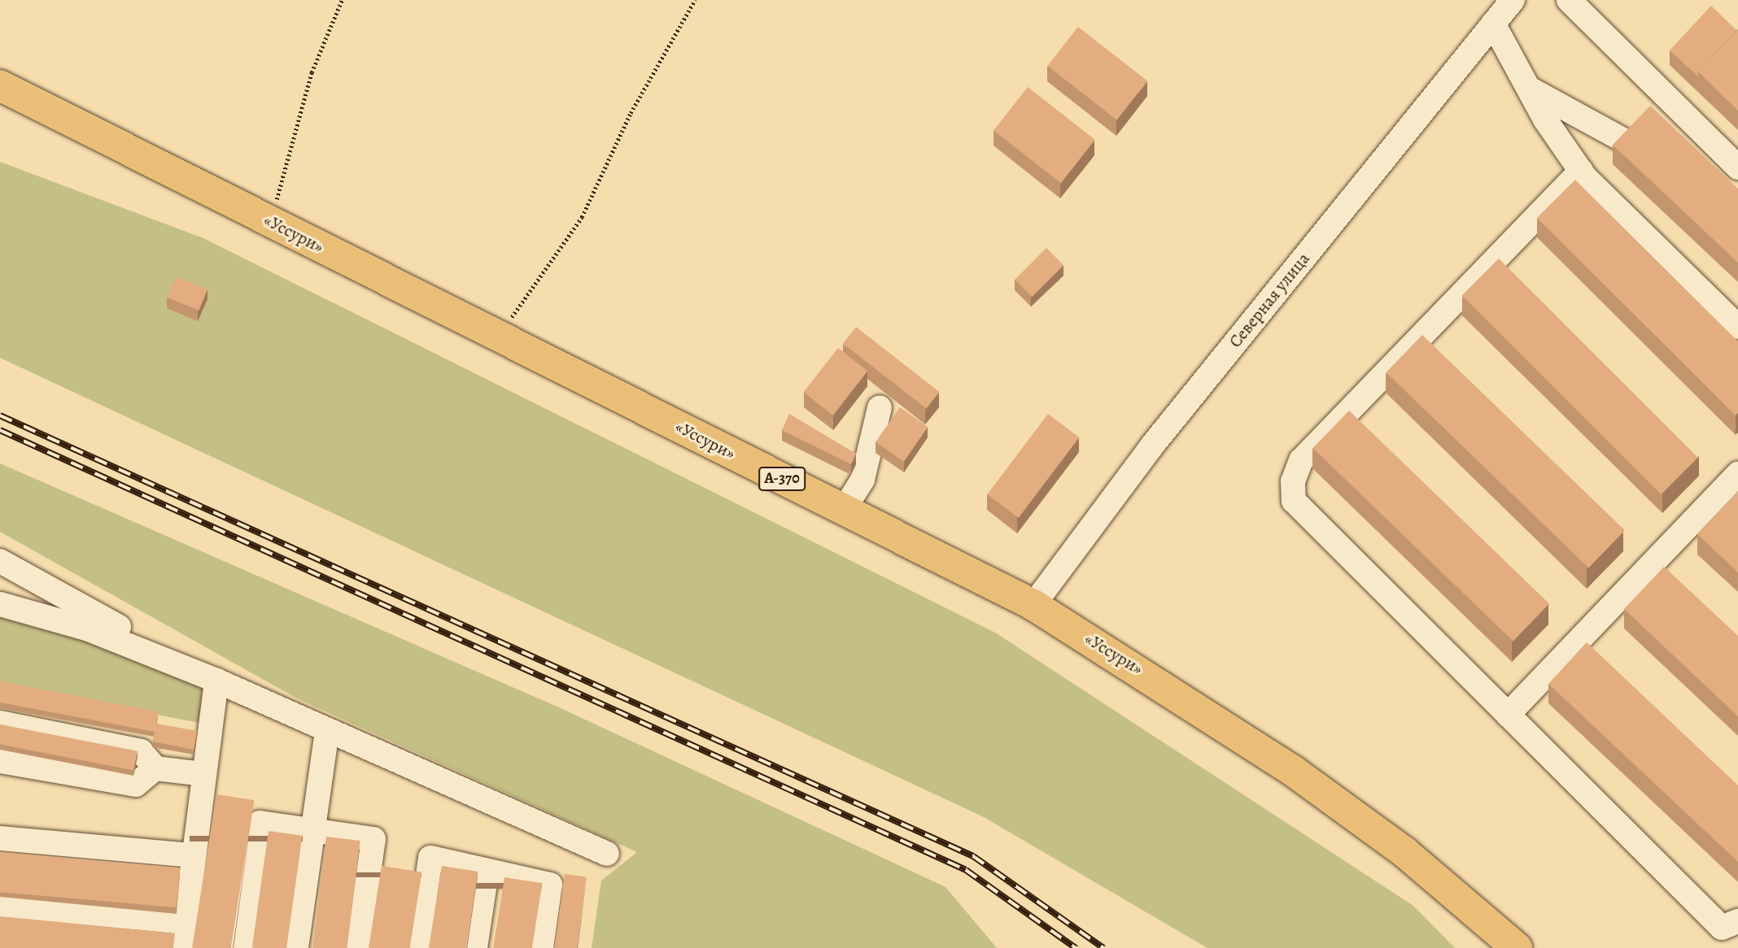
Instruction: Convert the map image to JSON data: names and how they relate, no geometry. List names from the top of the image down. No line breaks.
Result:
{"streets":{"highway":["«Уссури»","А-370"],"street":["Северная улица"]},"crossings":[["«Уссури»","Северная улица"]]}
